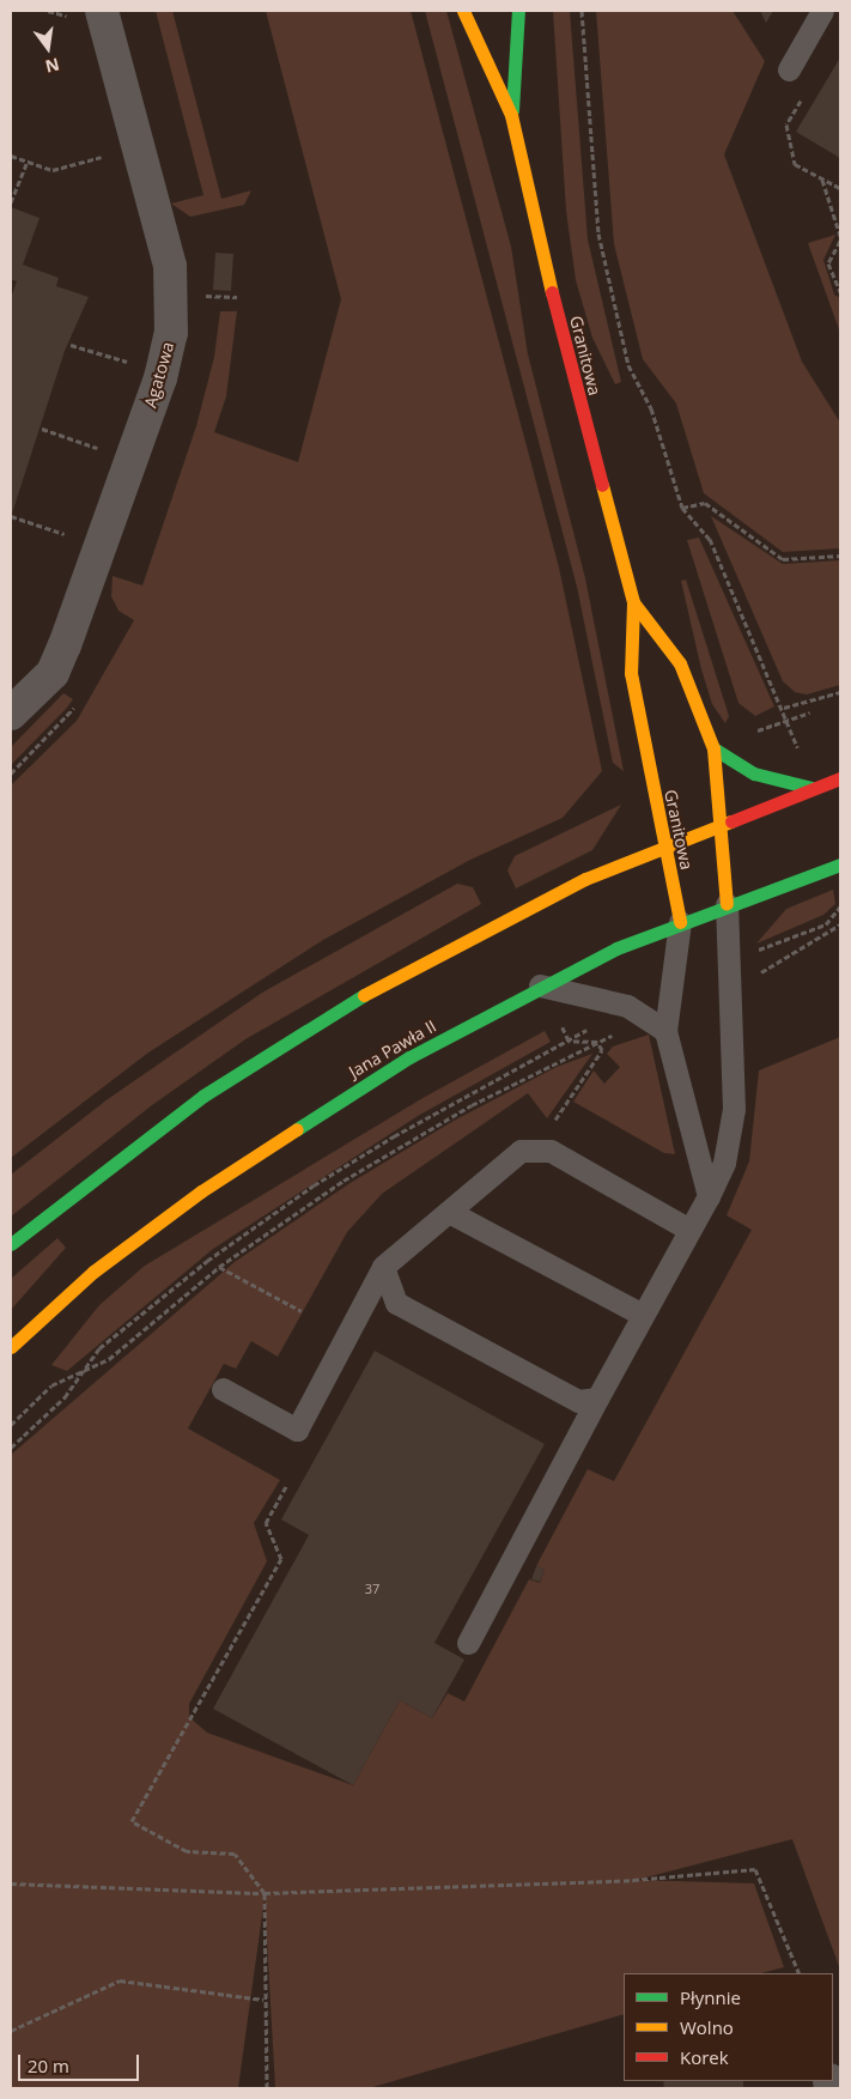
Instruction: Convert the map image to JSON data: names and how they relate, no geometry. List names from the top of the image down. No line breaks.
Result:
{"streets":{"main road":["Granitowa","Jana Pawła II"],"street":["Agatowa"]},"crossings":[["Granitowa","Jana Pawła II"]],"house_numbers":["37"],"legend":["Płynnie","Wolno","Korek"],"scale_bar":"20 m","north":"bottom"}
